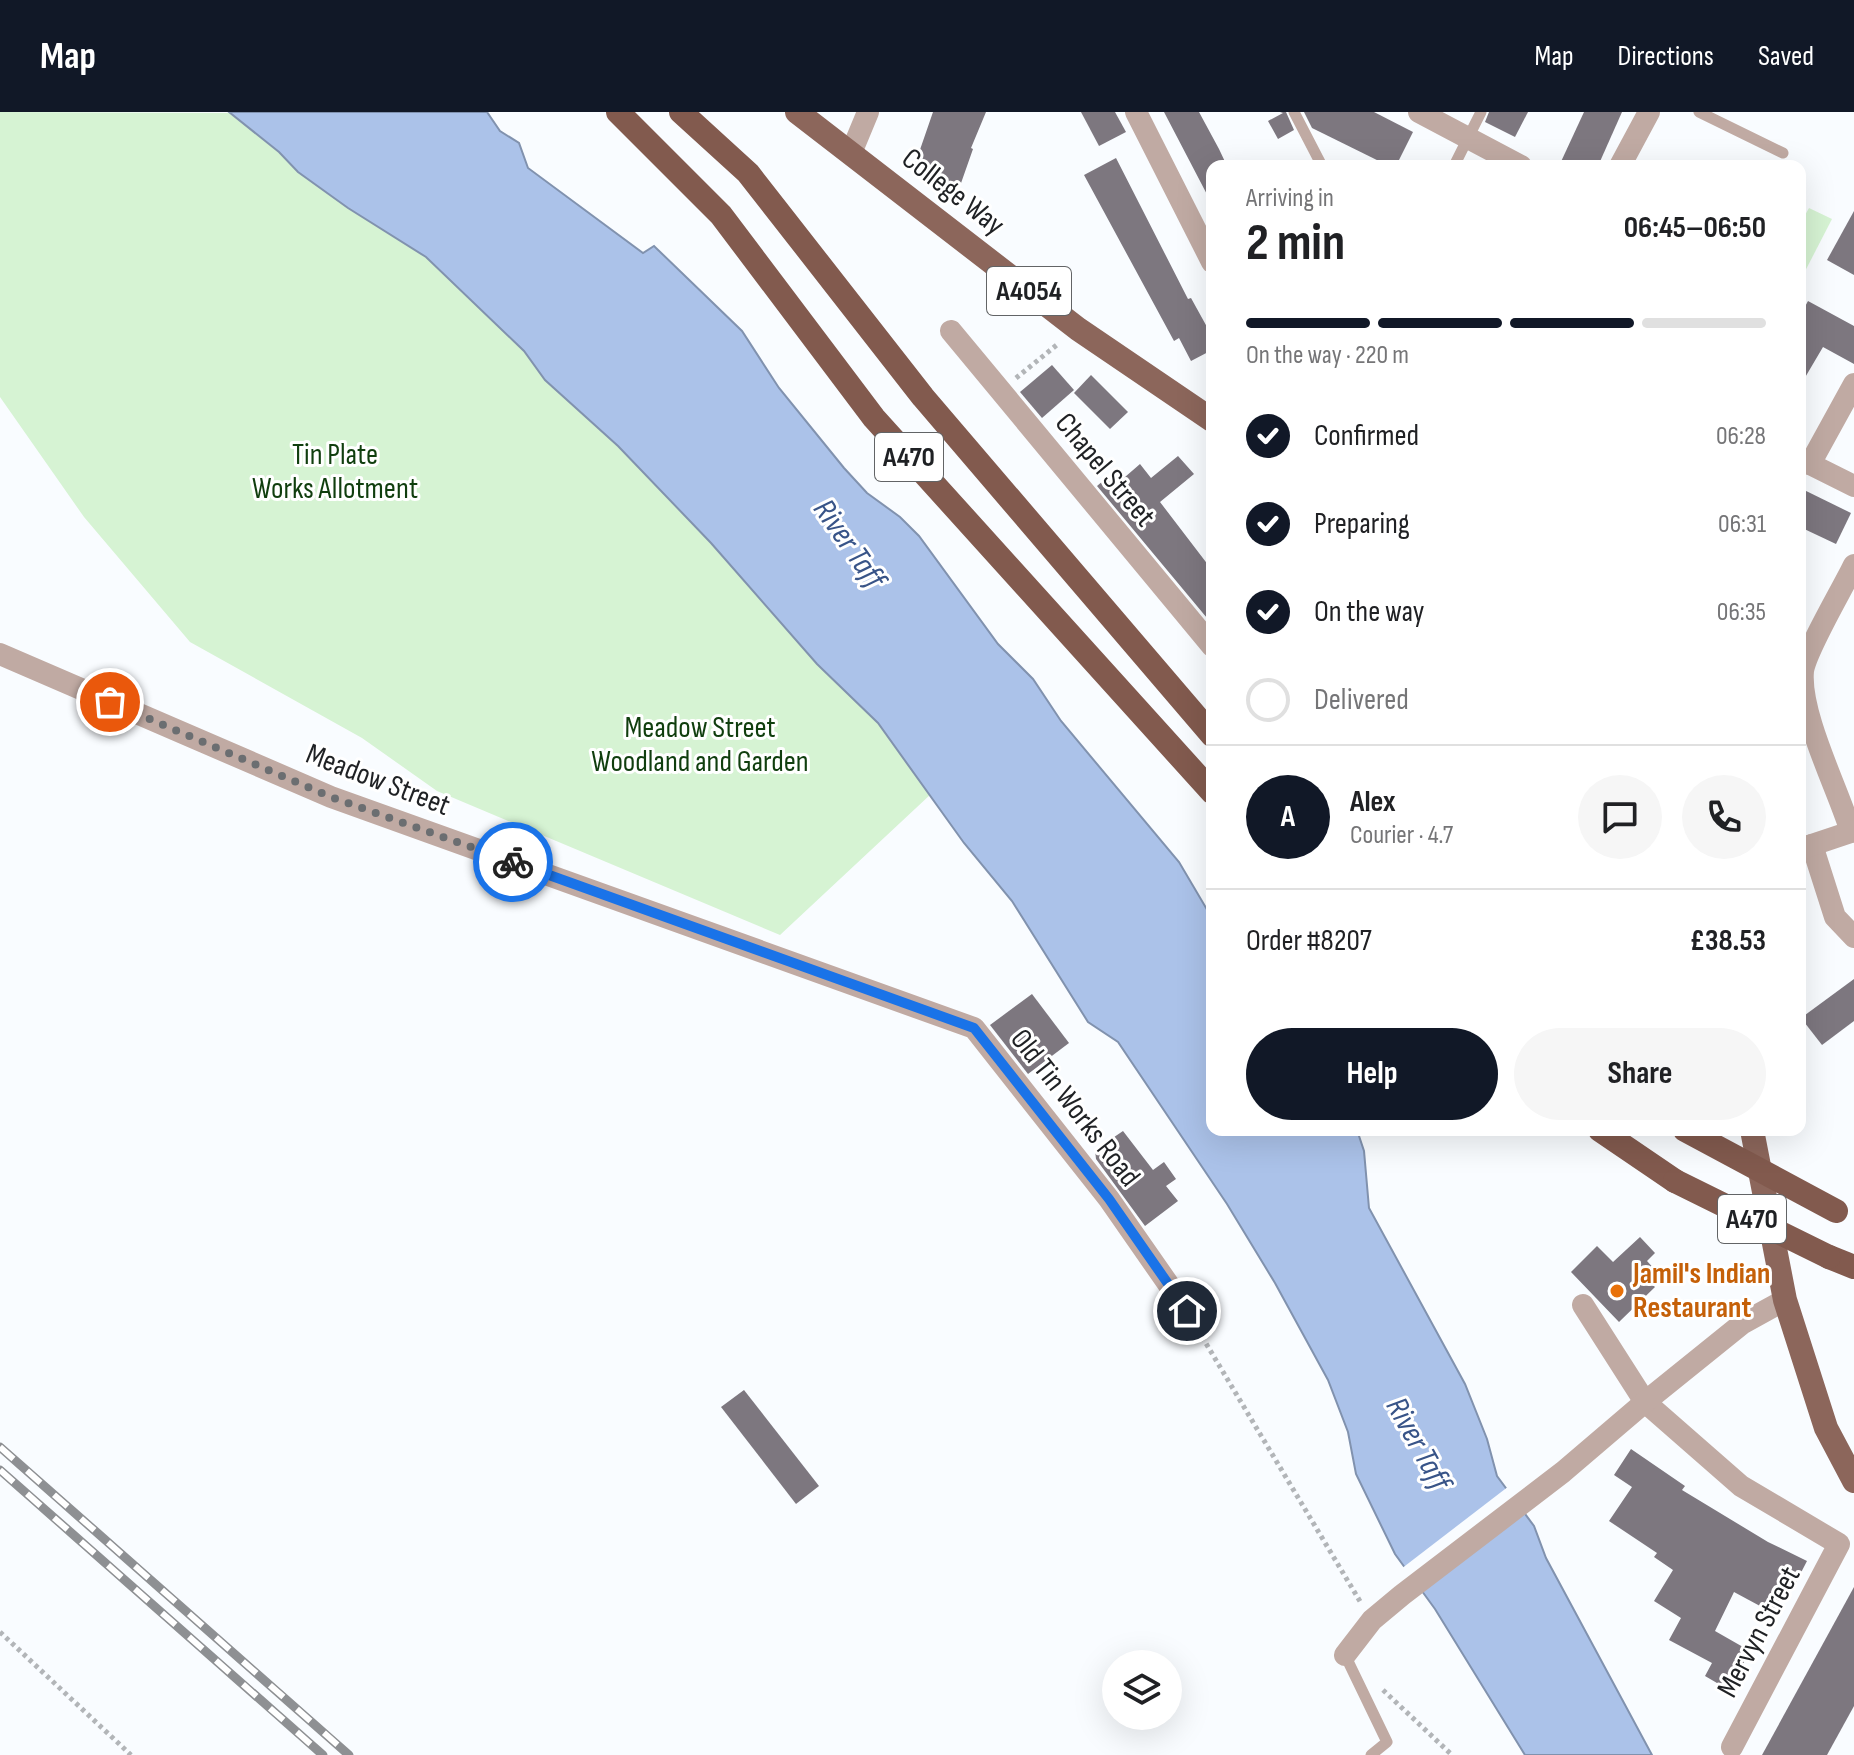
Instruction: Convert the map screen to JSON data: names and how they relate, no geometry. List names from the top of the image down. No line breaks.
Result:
{"streets":{"highway":["A470"],"main road":["College Way","A4054"],"street":["Chapel Street","Meadow Street","Old Tin Works Road","Mervyn Street"]},"crossings":[["College Way","A4054"],["Meadow Street","Old Tin Works Road"]],"water":["River Taff"],"parks":["Tin Plate Works Allotment","Meadow Street Woodland and Garden"],"places":["Jamil's Indian Restaurant"],"page":{"header":"Map","nav":["Map","Directions","Saved"],"heading":["2 min","Arriving in","06:45–06:50"],"panel":["Alex","Courier · 4.7","Order #8207","£38.53"],"bar":"On the way · 220 m","list":[["Confirmed","06:28"],["Preparing","06:31"],["On the way","06:35"],"Delivered"],"round":"A","buttons":["Help","Share"]}}
